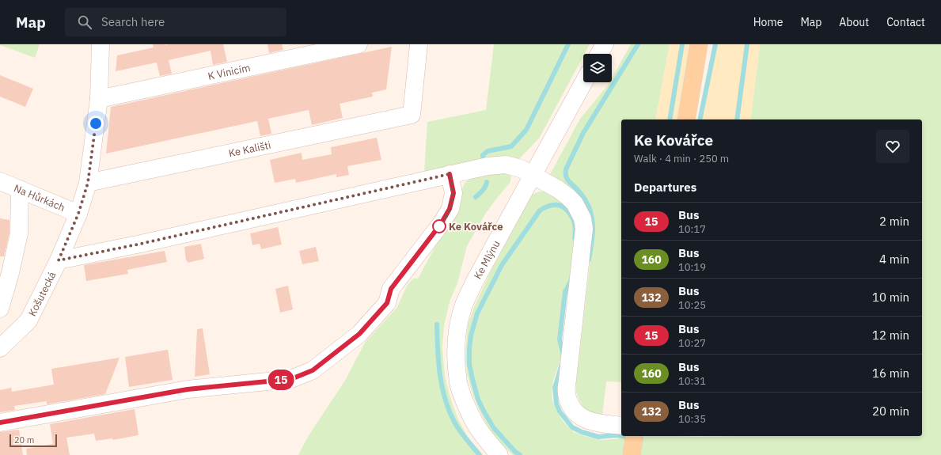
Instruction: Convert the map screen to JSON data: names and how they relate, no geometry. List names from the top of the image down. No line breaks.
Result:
{"streets":{"street":["K Vinicím","Ke Kališti","Na Hůrkách","Ke Mlýnu","Košutecká"]},"crossings":[["K Vinicím","Košutecká"],["Ke Kališti","Košutecká"],["Na Hůrkách","Košutecká"]],"places":["Ke Kovářce"],"lines":["bus line 15"],"scale_bar":"20 m","page":{"header":"Map","search":"Search here","nav":["Home","Map","About","Contact"],"on_map":"15","heading":[["Ke Kovářce","Walk · 4 min · 250 m"],"Departures"],"list":[{"mark":"15","name":"Bus","note":"10:17","value":"2 min"},{"mark":"160","name":"Bus","note":"10:19","value":"4 min"},{"mark":"132","name":"Bus","note":"10:25","value":"10 min"},{"mark":"15","name":"Bus","note":"10:27","value":"12 min"},{"mark":"160","name":"Bus","note":"10:31","value":"16 min"},{"mark":"132","name":"Bus","note":"10:35","value":"20 min"}],"scale":"20 m"}}
